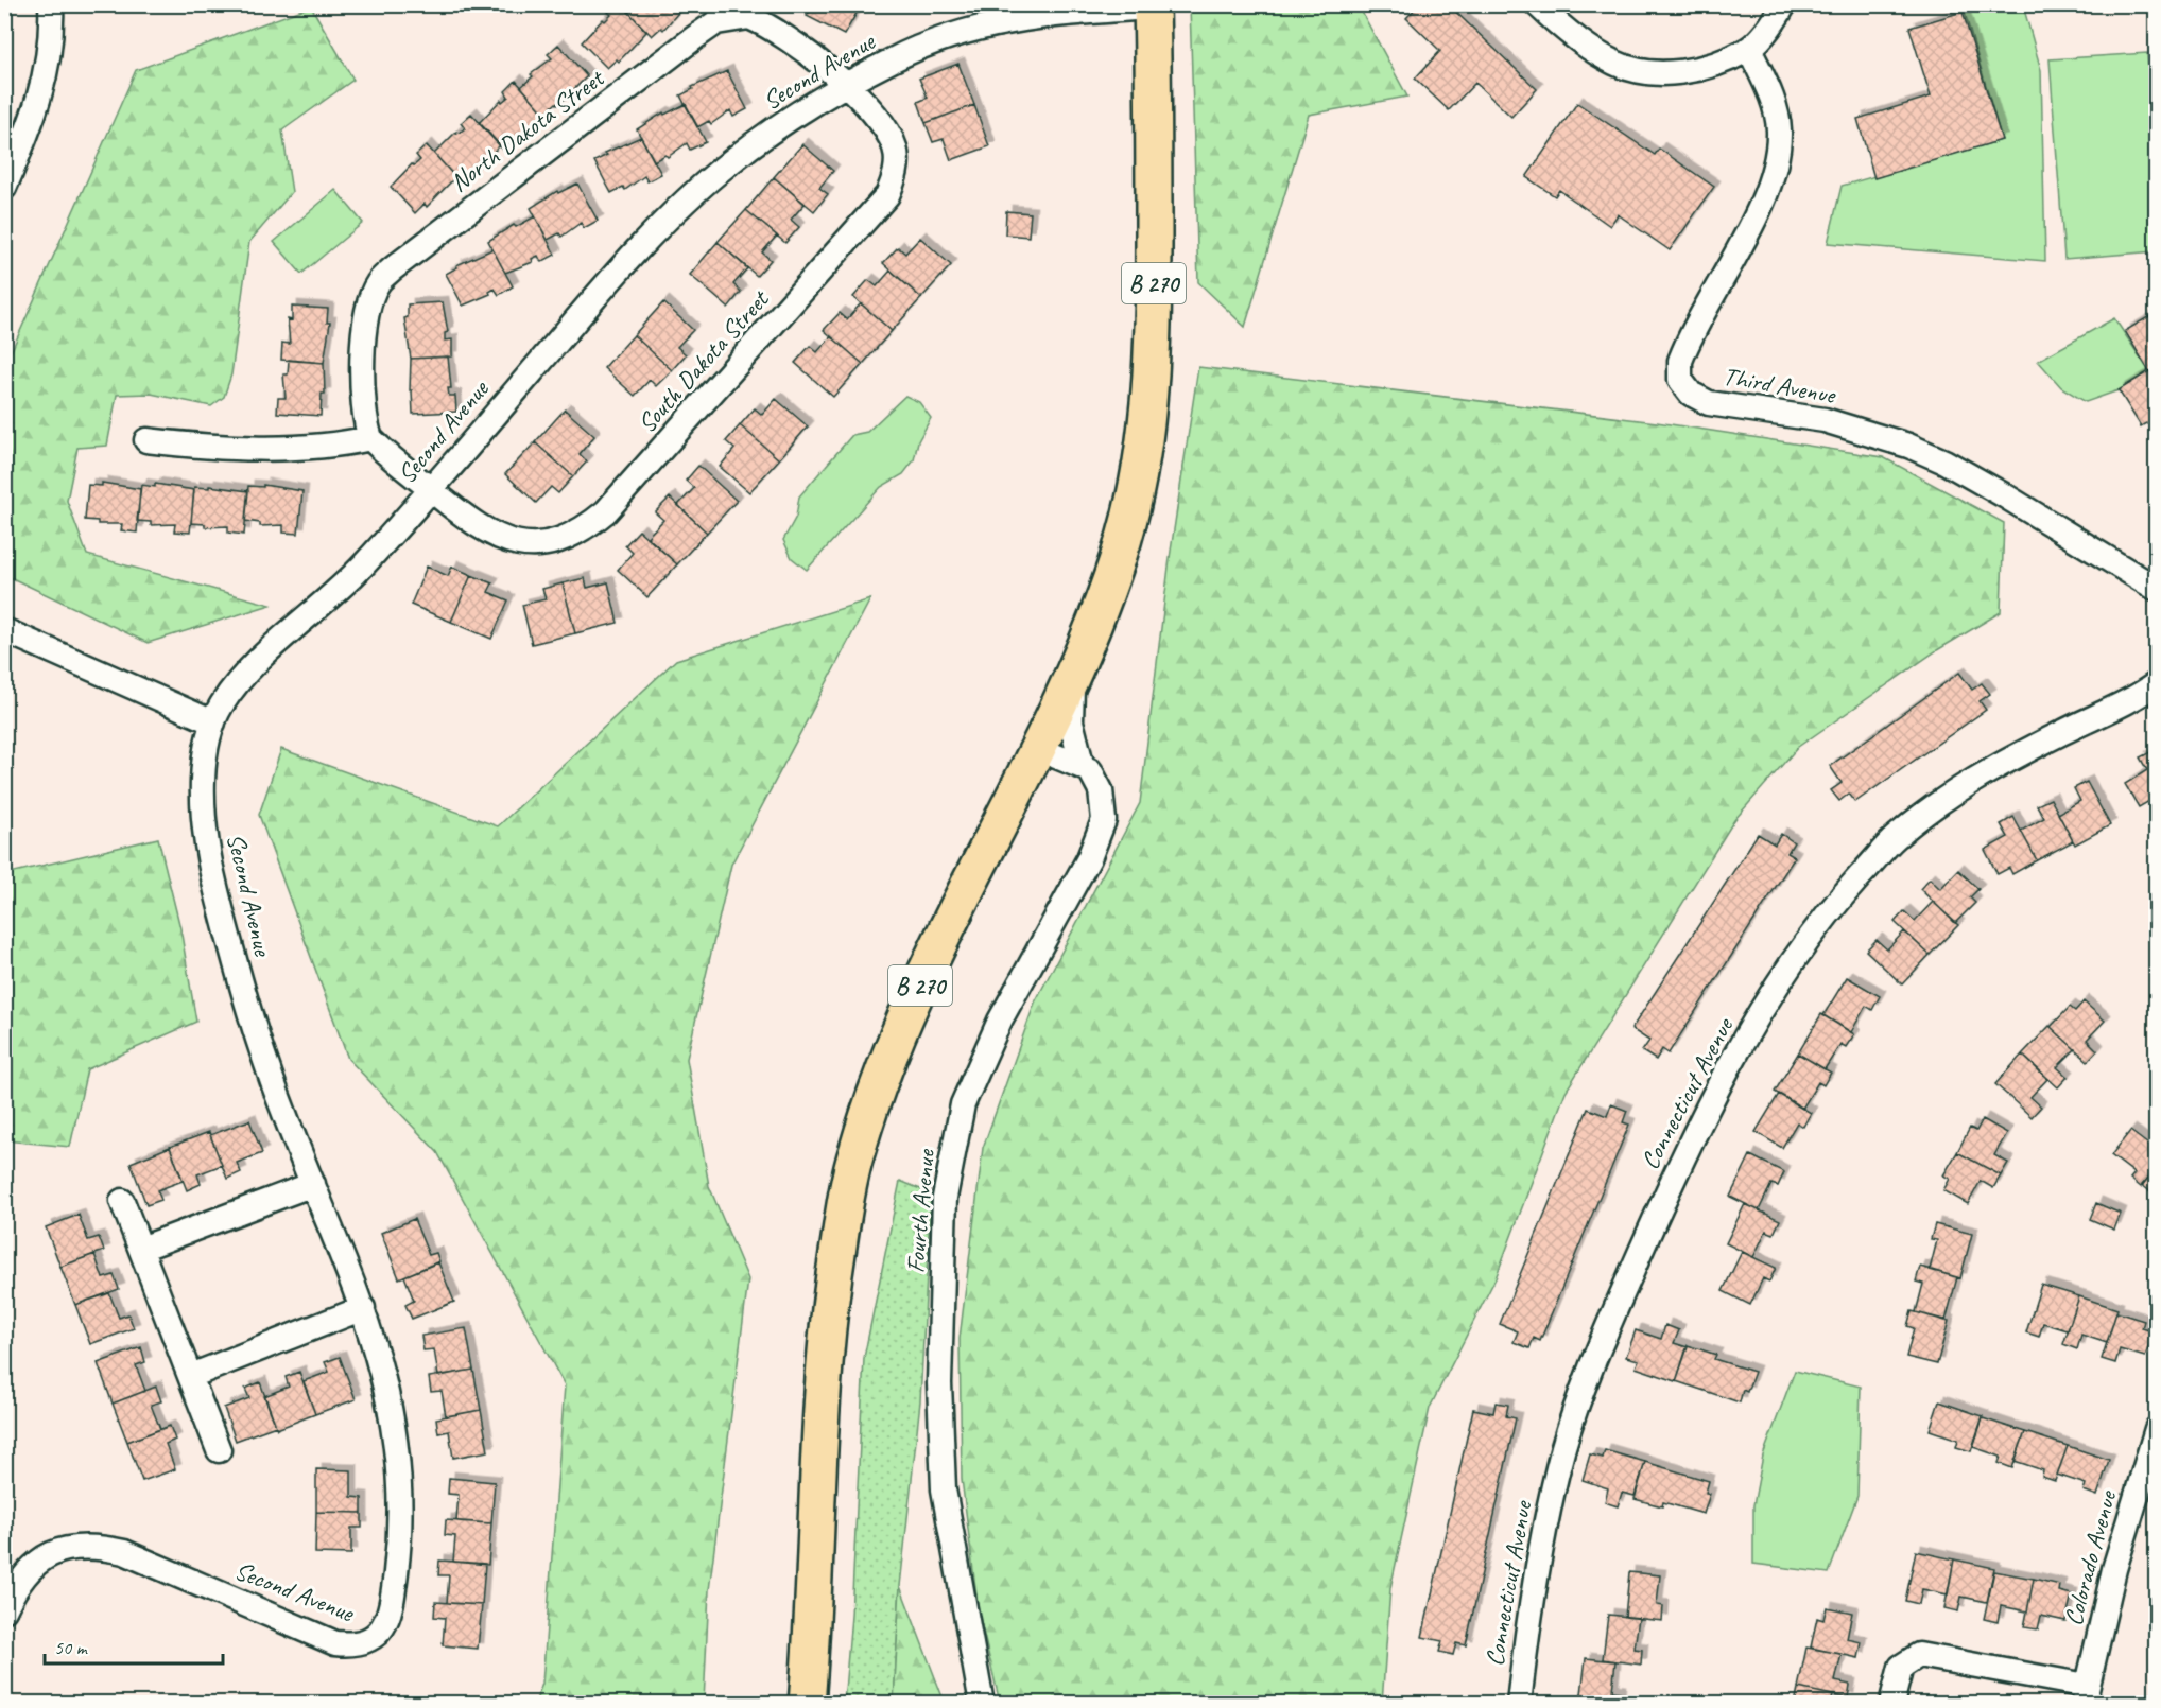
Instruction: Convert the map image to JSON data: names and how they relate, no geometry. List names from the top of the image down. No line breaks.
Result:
{"streets":{"main road":["B 270"],"street":["Second Avenue","North Dakota Street","South Dakota Street","Third Avenue","Connecticut Avenue","Fourth Avenue","Colorado Avenue"]},"crossings":[["Second Avenue","North Dakota Street"],["Second Avenue","B 270"],["Second Avenue","South Dakota Street"],["North Dakota Street","South Dakota Street"],["B 270","Fourth Avenue"]],"scale_bar":"50 m"}
